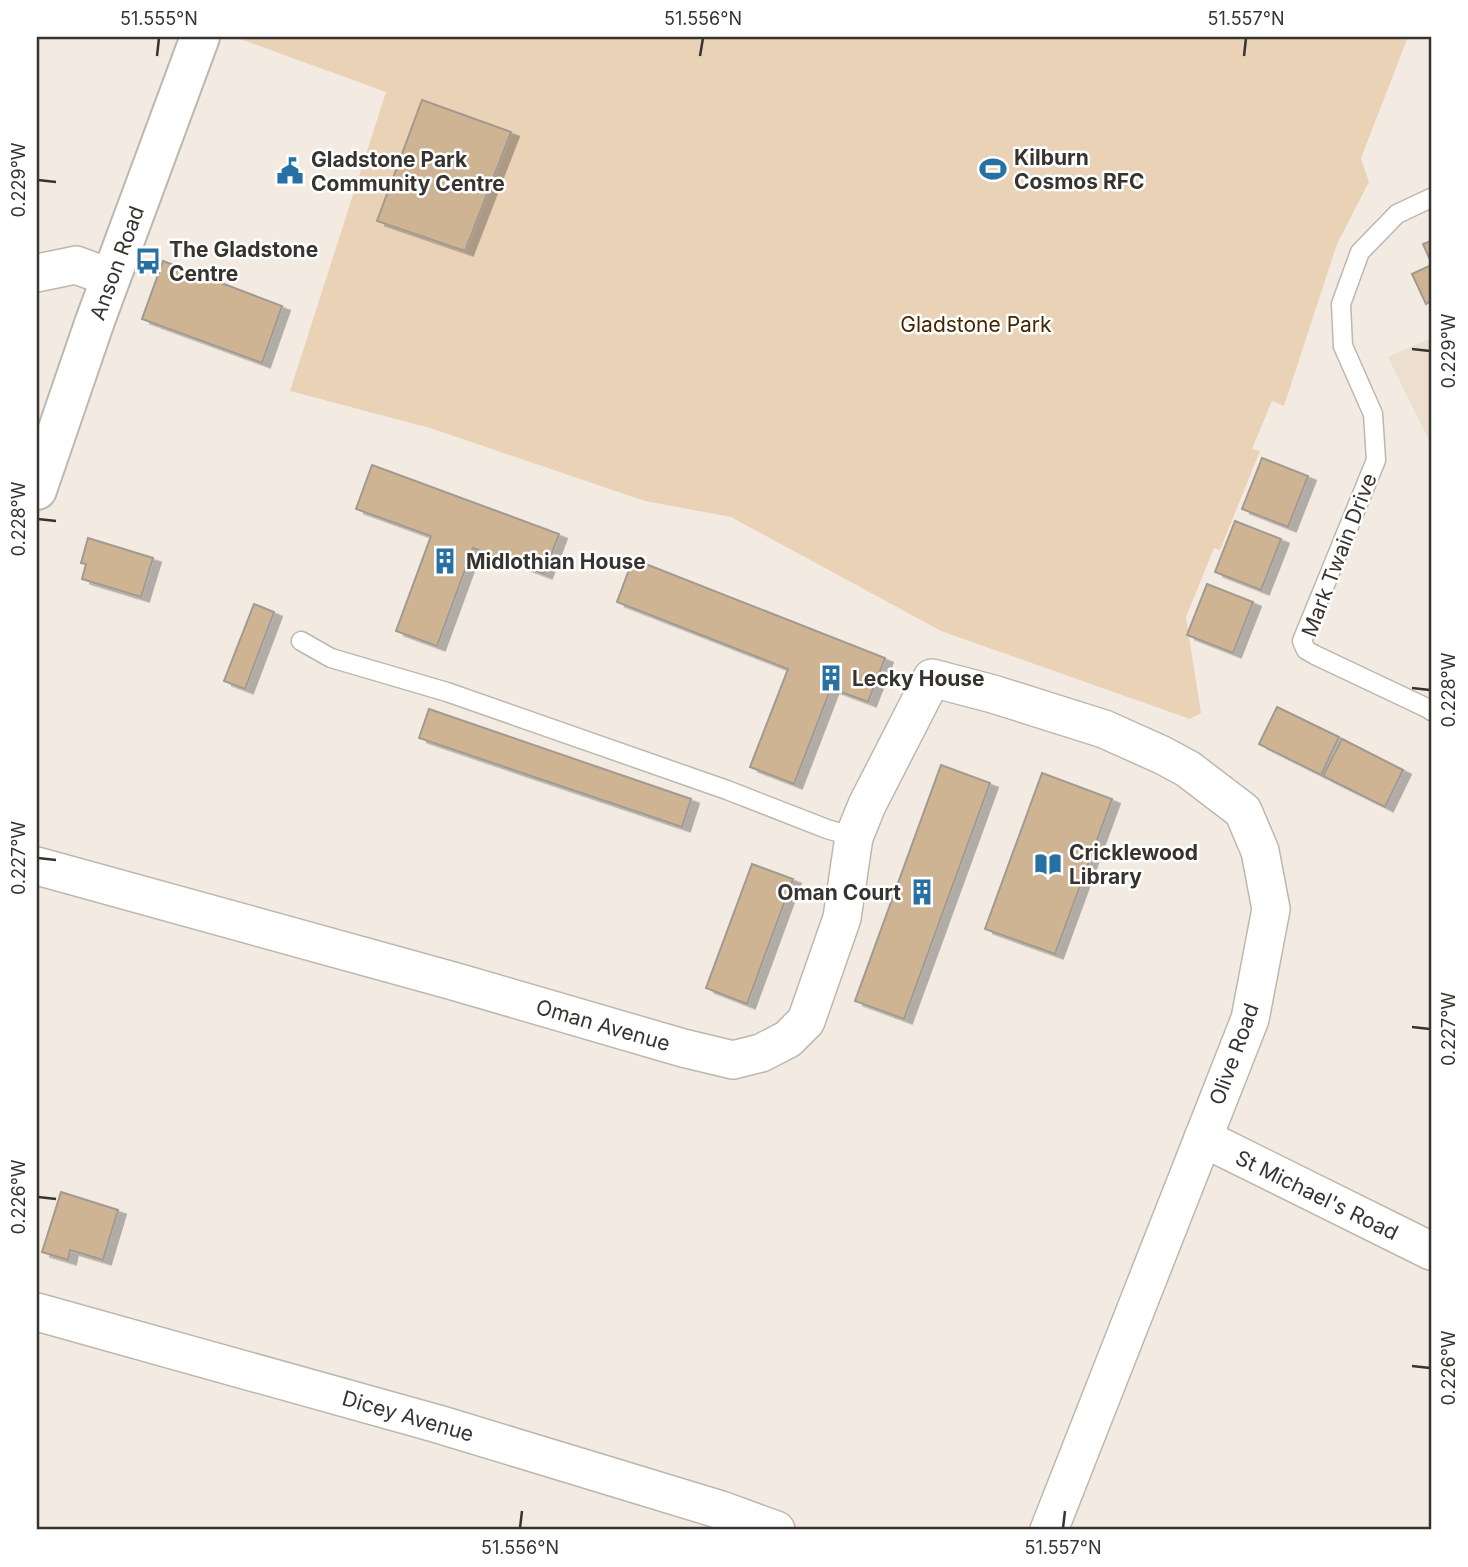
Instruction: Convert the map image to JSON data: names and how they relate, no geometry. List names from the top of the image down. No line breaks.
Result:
{"streets":{"street":["Anson Road","Oman Avenue","Olive Road","St Michael's Road","Dicey Avenue"],"lane":["Mark Twain Drive"]},"crossings":[["Oman Avenue","Olive Road"],["Olive Road","St Michael's Road"]],"parks":["Gladstone Park"],"places":{"sports":["Kilburn Cosmos RFC"],"public building":["Gladstone Park Community Centre"],"bus stop":["The Gladstone Centre"],"building":["Midlothian House","Lecky House","Oman Court"],"library":["Cricklewood Library"]},"coordinates":["51.555°N","51.556°N","51.557°N","0.229°W","0.228°W","0.227°W","0.226°W"]}
